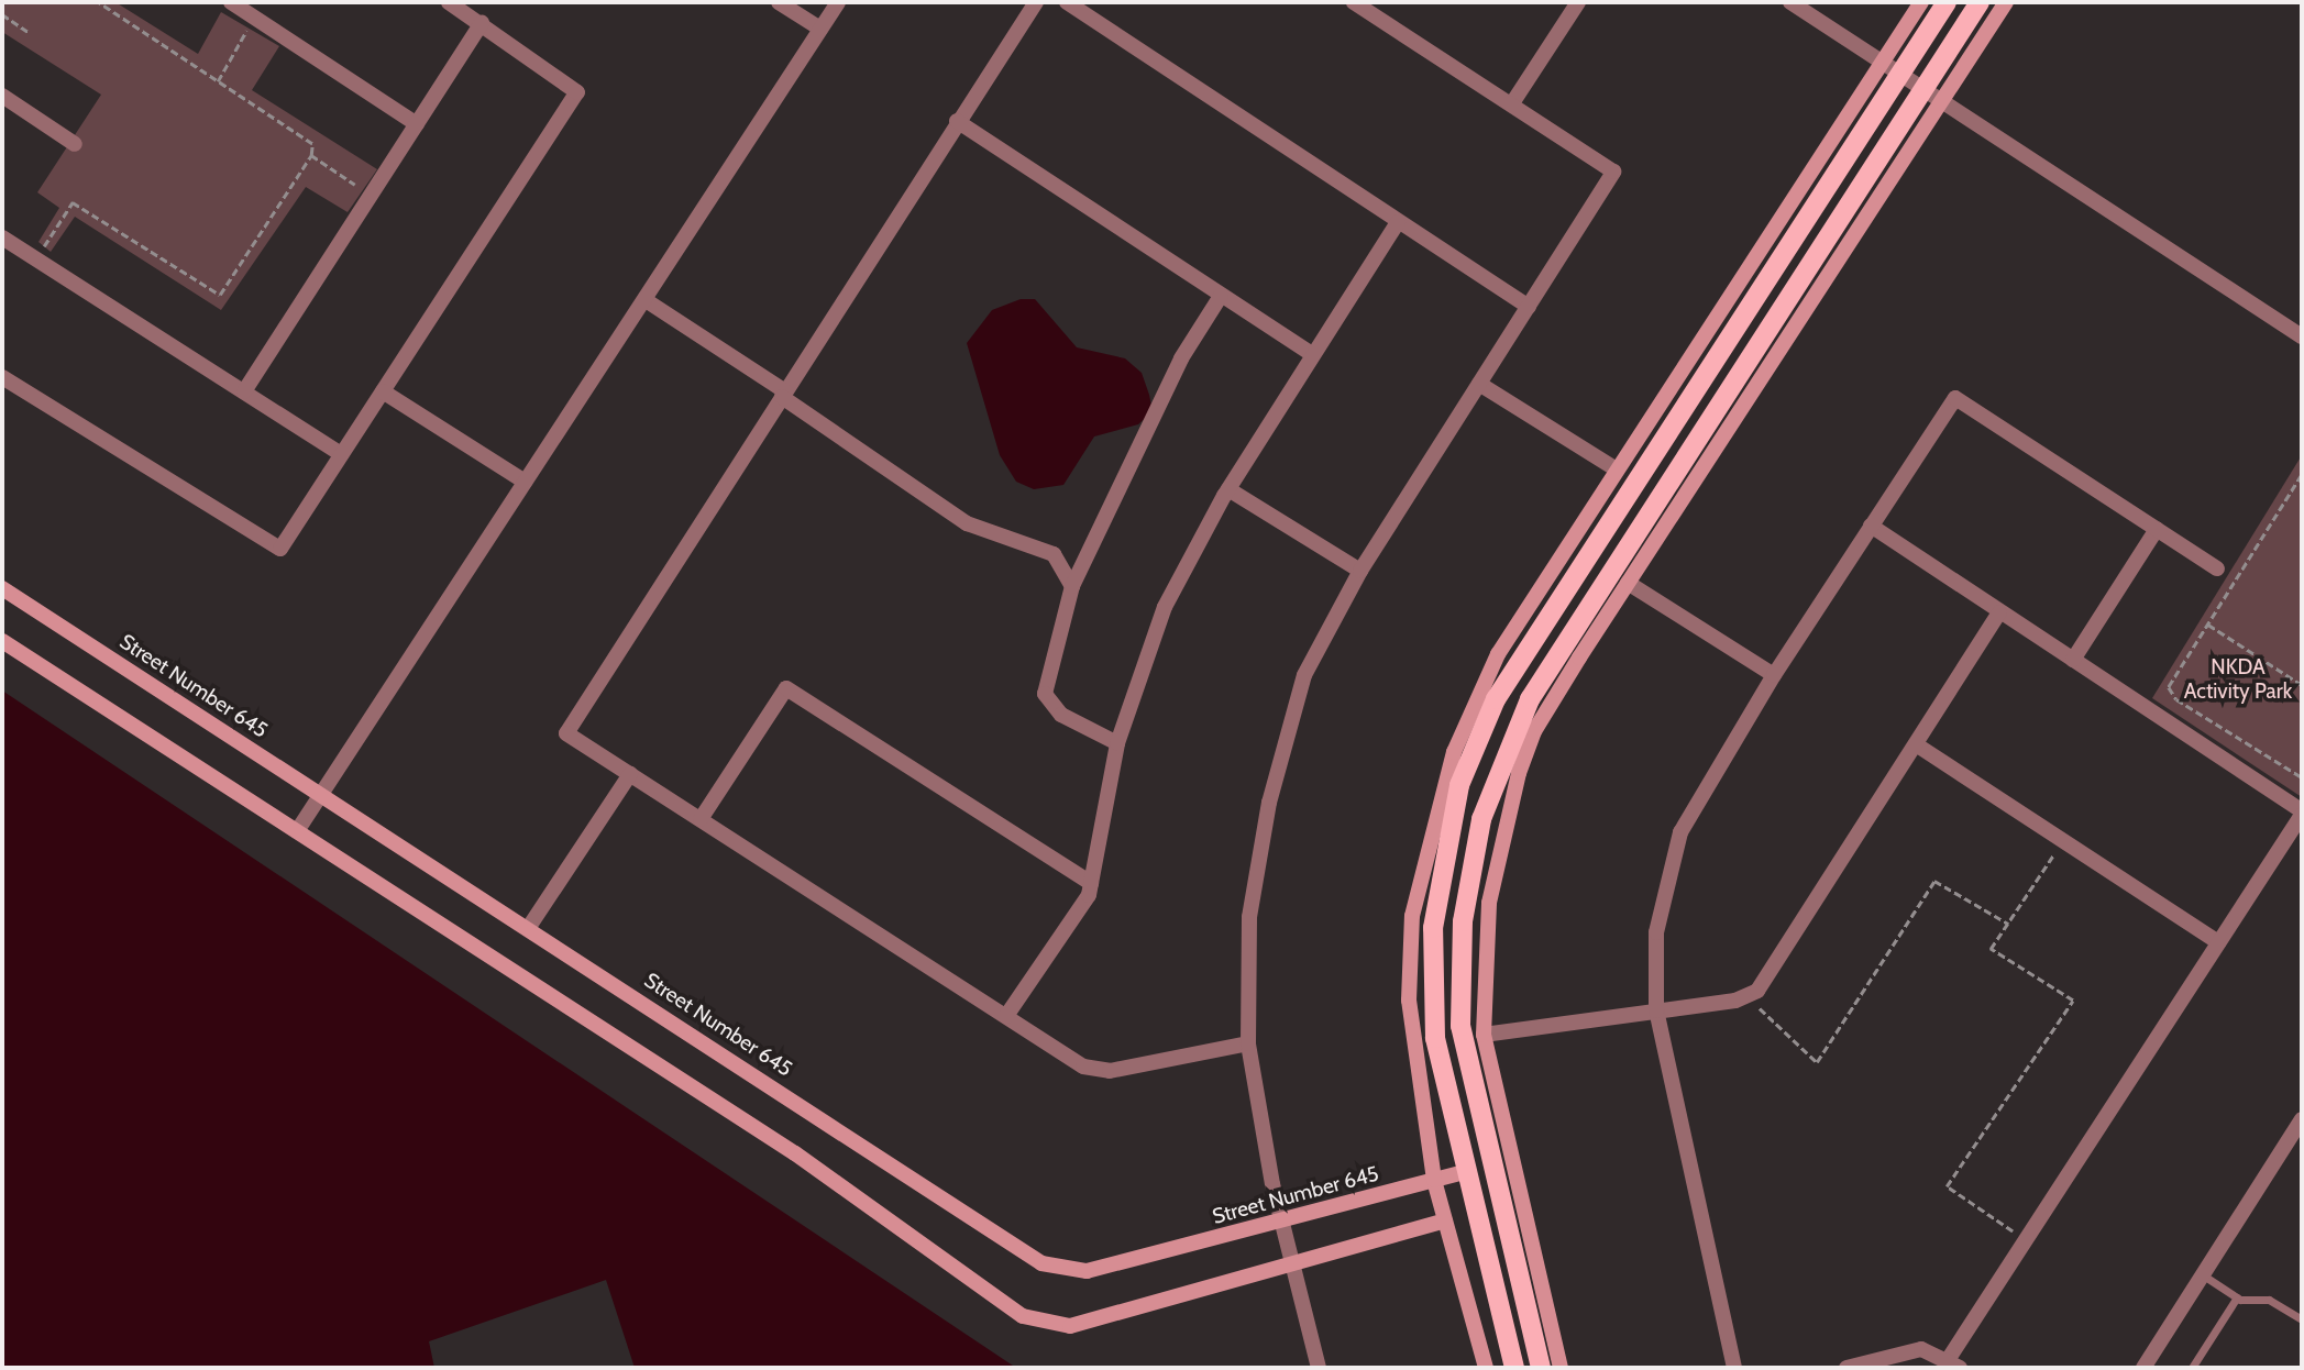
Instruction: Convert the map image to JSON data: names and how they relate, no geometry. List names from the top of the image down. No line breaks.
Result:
{"streets":{"street":["Street Number 645"]},"parks":["NKDA Activity Park"]}
